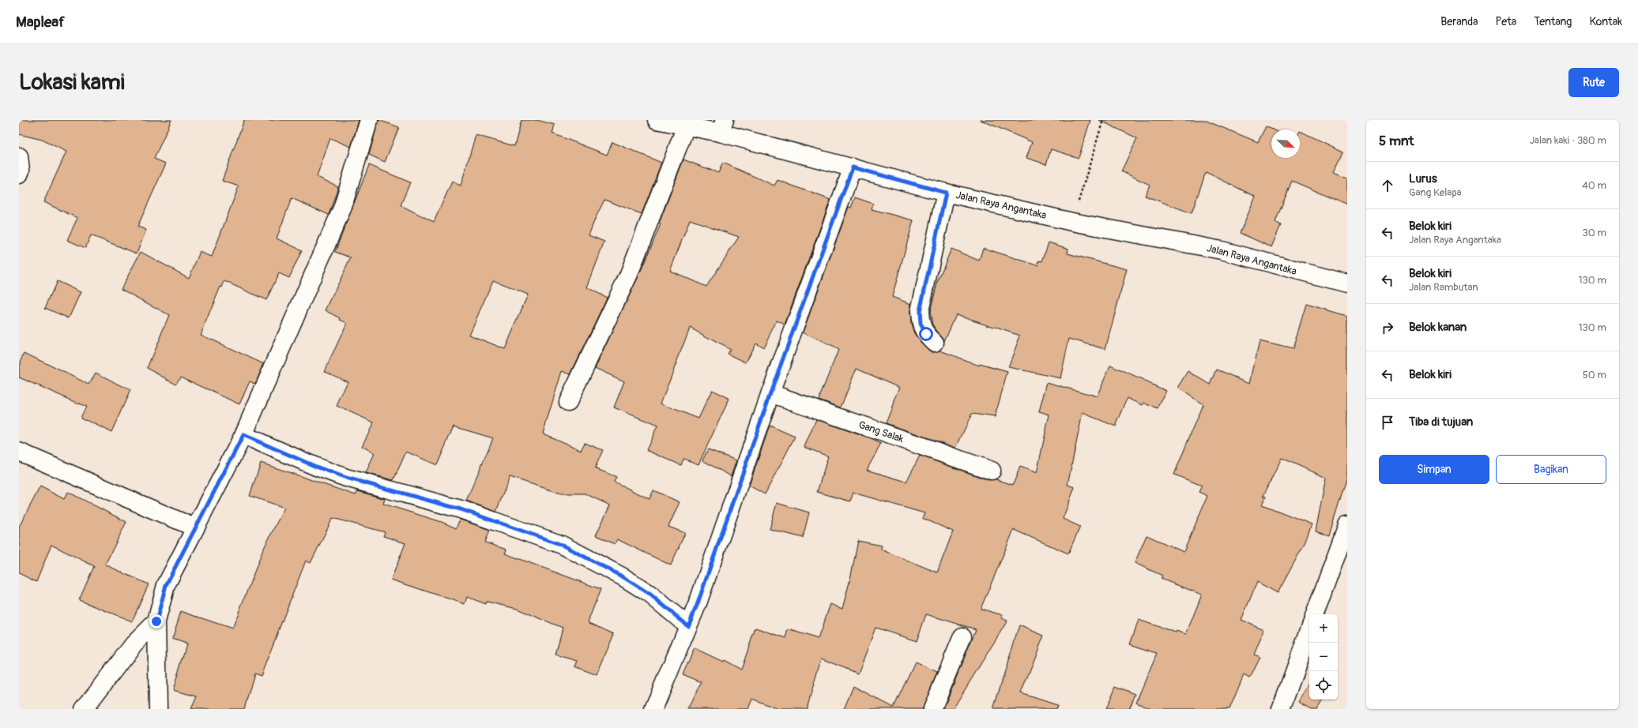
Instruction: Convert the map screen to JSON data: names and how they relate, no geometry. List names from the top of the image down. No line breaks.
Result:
{"streets":{"street":["Jalan Raya Angantaka","Gang Salak"]},"north":"bottom right","page":{"header":"Mapleaf","nav":["Beranda","Peta","Tentang","Kontak"],"buttons":["Rute",["Simpan","Bagikan"]],"title":"Lokasi kami","heading":["5 mnt","Jalan kaki · 380 m"],"list":[["Lurus","Gang Kelapa","40 m"],["Belok kiri","Jalan Raya Angantaka","30 m"],["Belok kiri","Jalan Rambutan","130 m"],["Belok kanan","130 m"],["Belok kiri","50 m"],"Tiba di tujuan"],"map_buttons":["+","−"]}}
